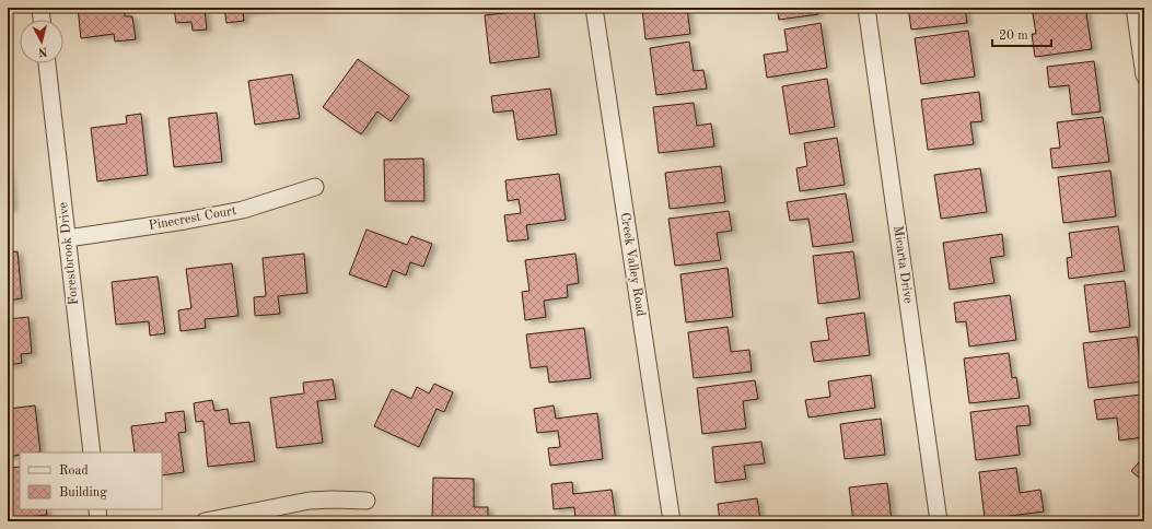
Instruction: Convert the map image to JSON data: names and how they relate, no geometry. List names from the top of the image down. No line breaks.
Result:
{"streets":{"street":["Pinecrest Court","Forestbrook Drive","Creek Valley Road","Micarta Drive"]},"crossings":[["Pinecrest Court","Forestbrook Drive"]],"legend":["Road","Building"],"scale_bar":"20 m","north":"bottom"}
